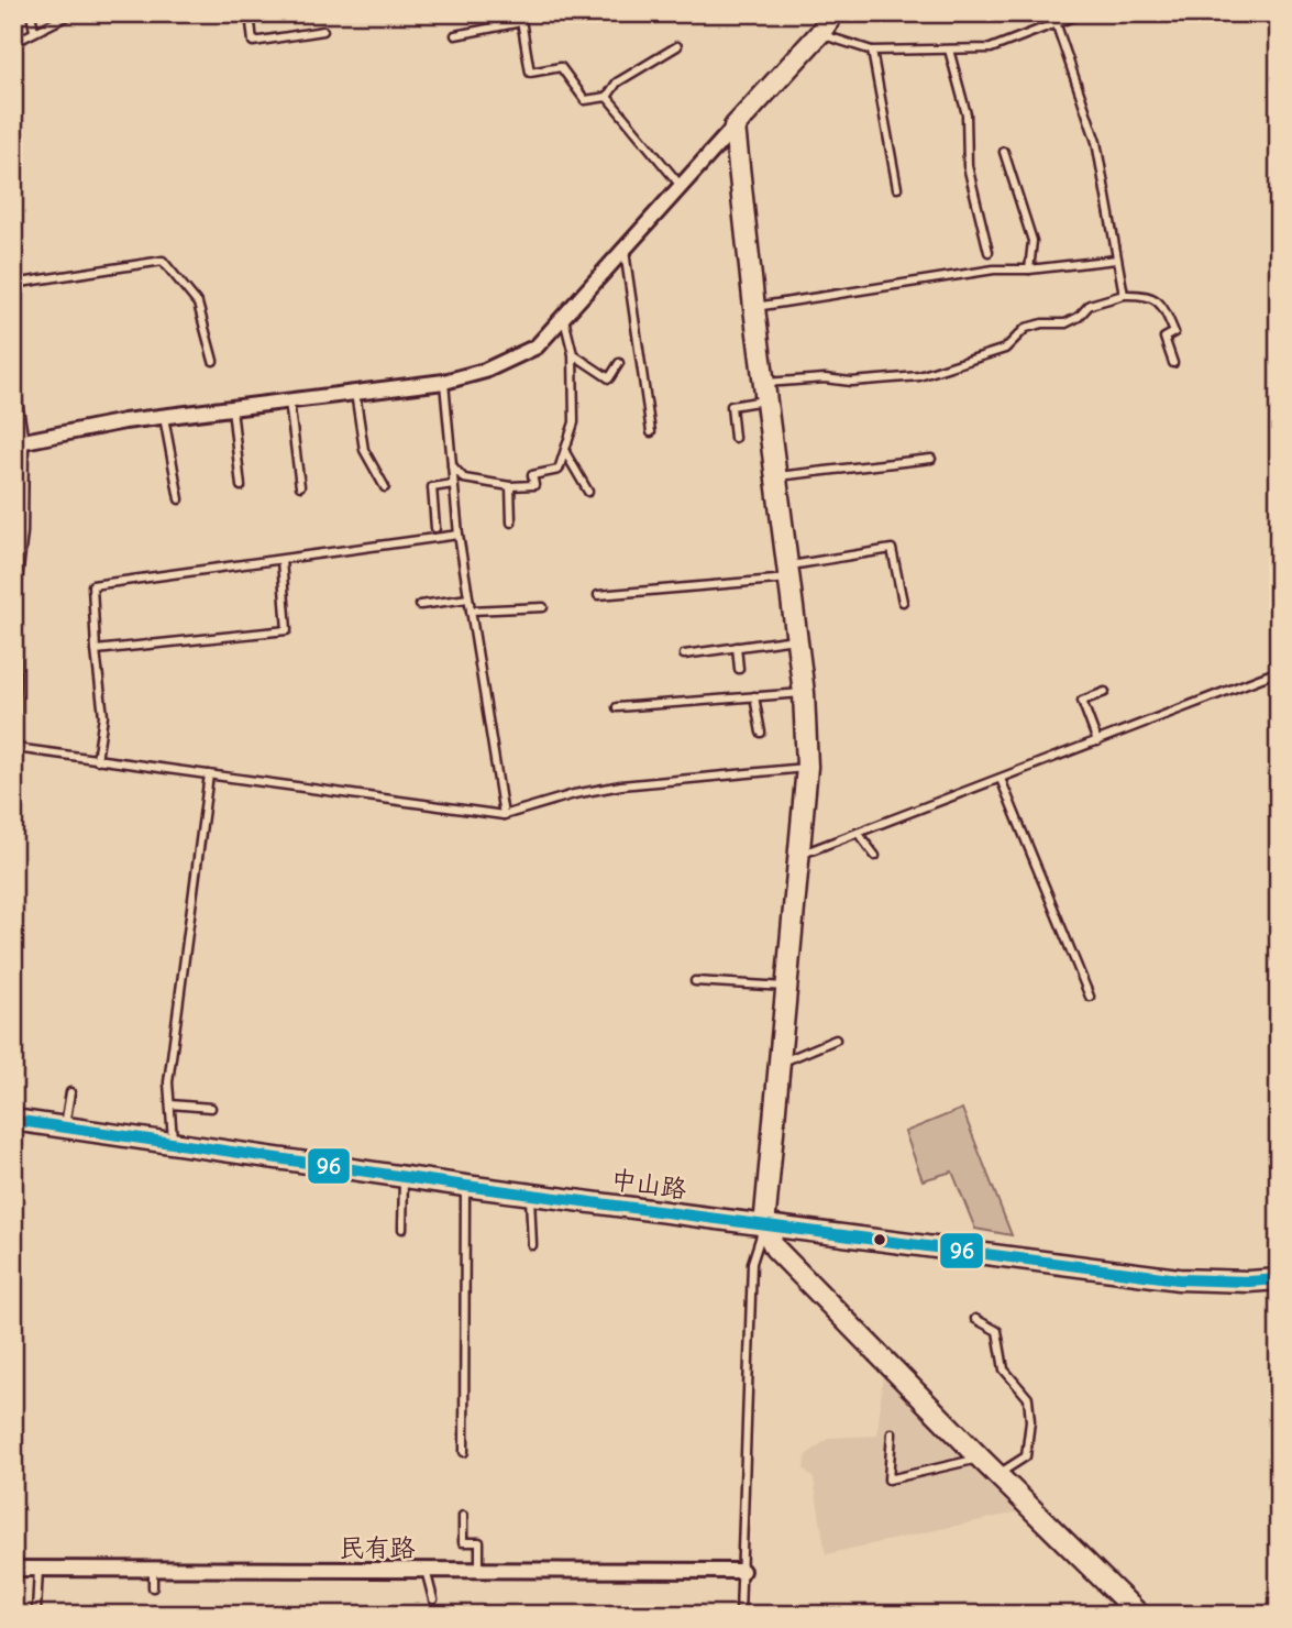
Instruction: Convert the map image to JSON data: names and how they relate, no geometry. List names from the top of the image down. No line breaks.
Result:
{"streets":{"street":["中山路","民有路"]},"lines":["transit line 96"]}
